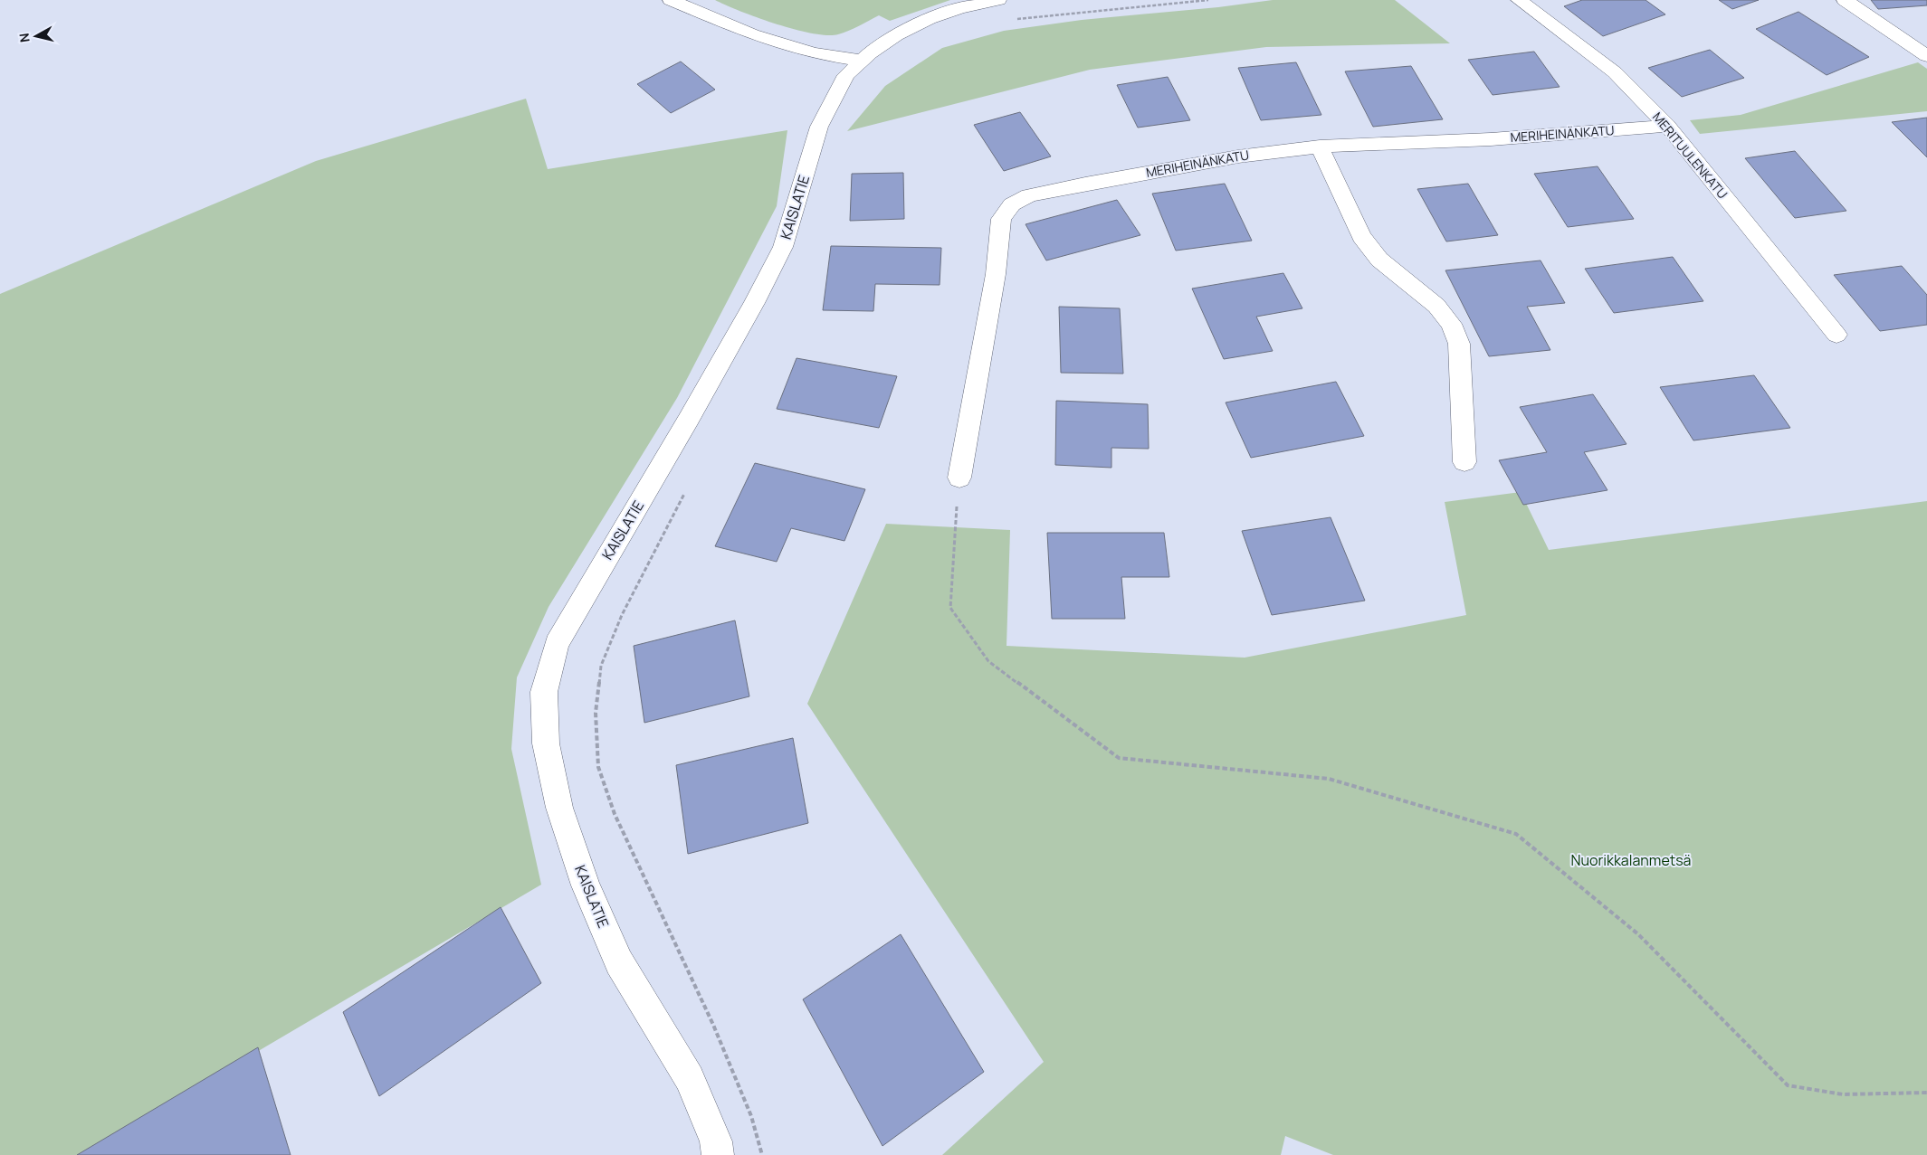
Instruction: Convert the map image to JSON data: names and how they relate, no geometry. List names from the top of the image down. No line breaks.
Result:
{"streets":{"street":["MERIHEINÄNKATU","MERITUULENKATU","KAISLATIE"]},"crossings":[["MERIHEINÄNKATU","MERITUULENKATU"]],"parks":["Nuorikkalanmetsä"],"north":"left"}
